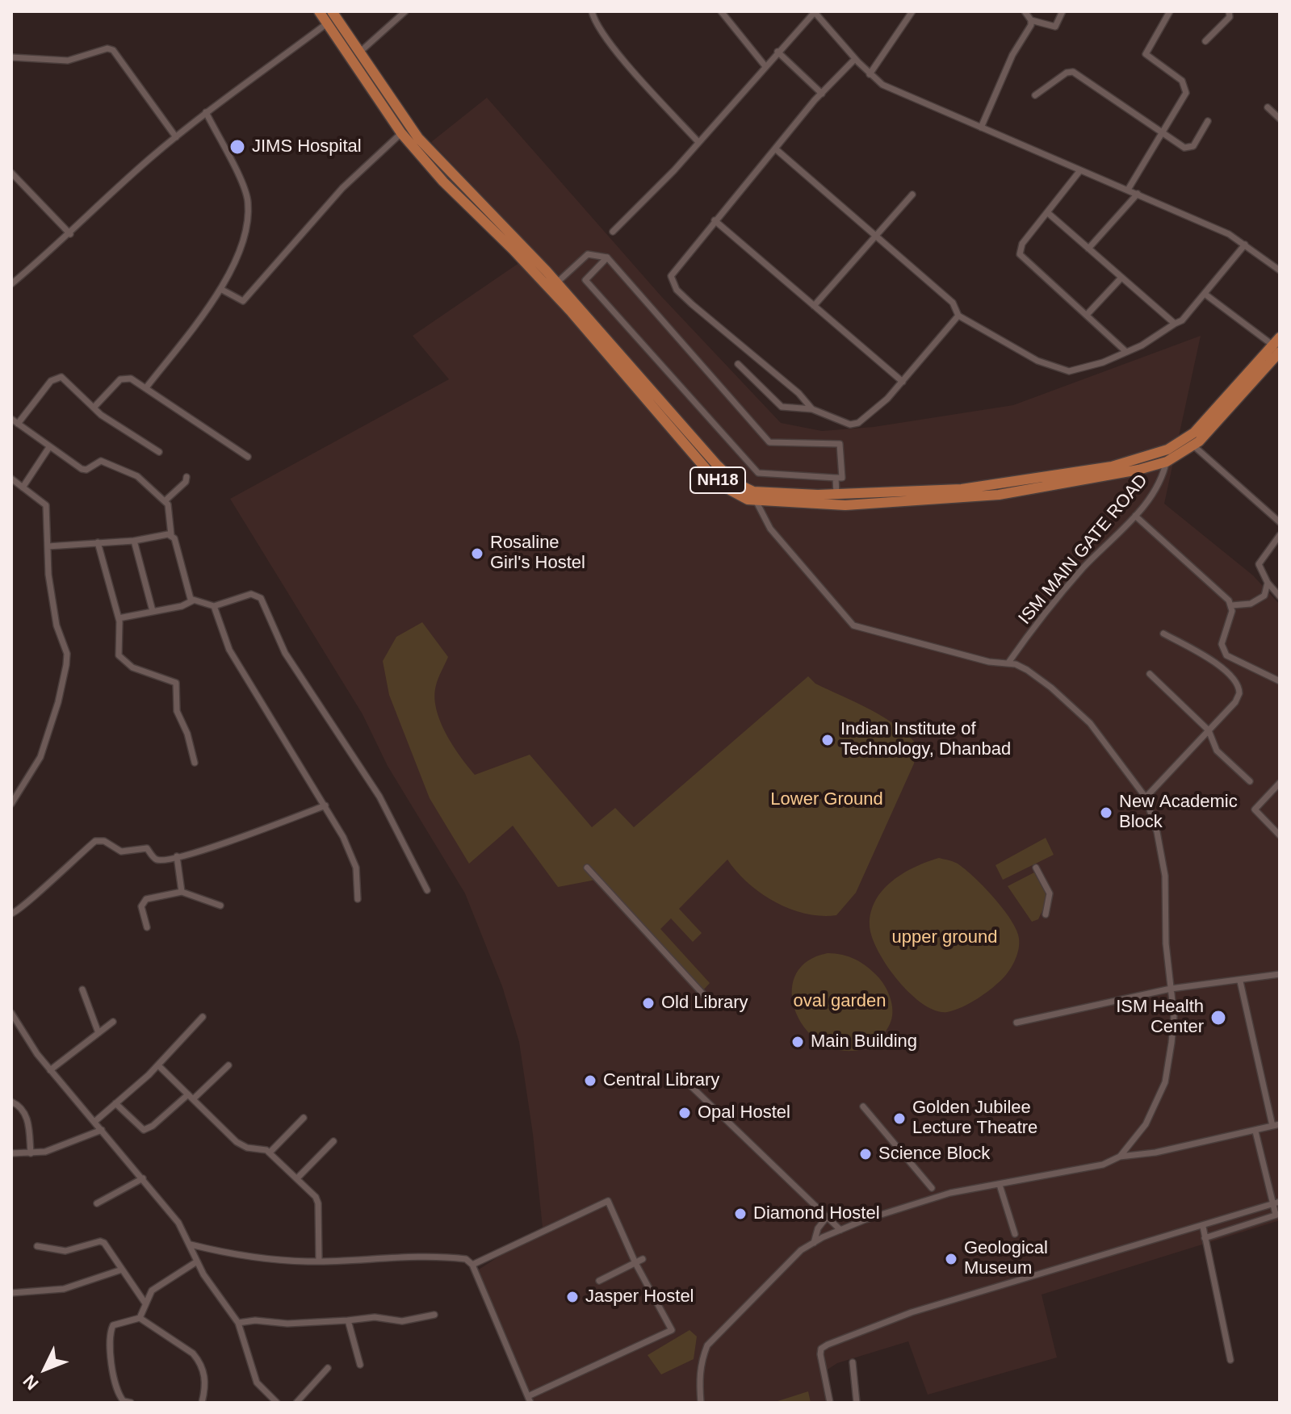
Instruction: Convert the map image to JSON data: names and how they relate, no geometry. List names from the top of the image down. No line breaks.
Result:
{"streets":{"highway":["NH18"],"street":["ISM MAIN GATE ROAD"]},"crossings":[["NH18","ISM MAIN GATE ROAD"]],"parks":["Lower Ground","upper ground","oval garden"],"places":["JIMS Hospital","Rosaline Girl's Hostel","Indian Institute of Technology, Dhanbad","New Academic Block","Old Library","ISM Health Center","Main Building","Central Library","Opal Hostel","Golden Jubilee Lecture Theatre","Science Block","Diamond Hostel","Geological Museum","Jasper Hostel"],"north":"bottom left"}
